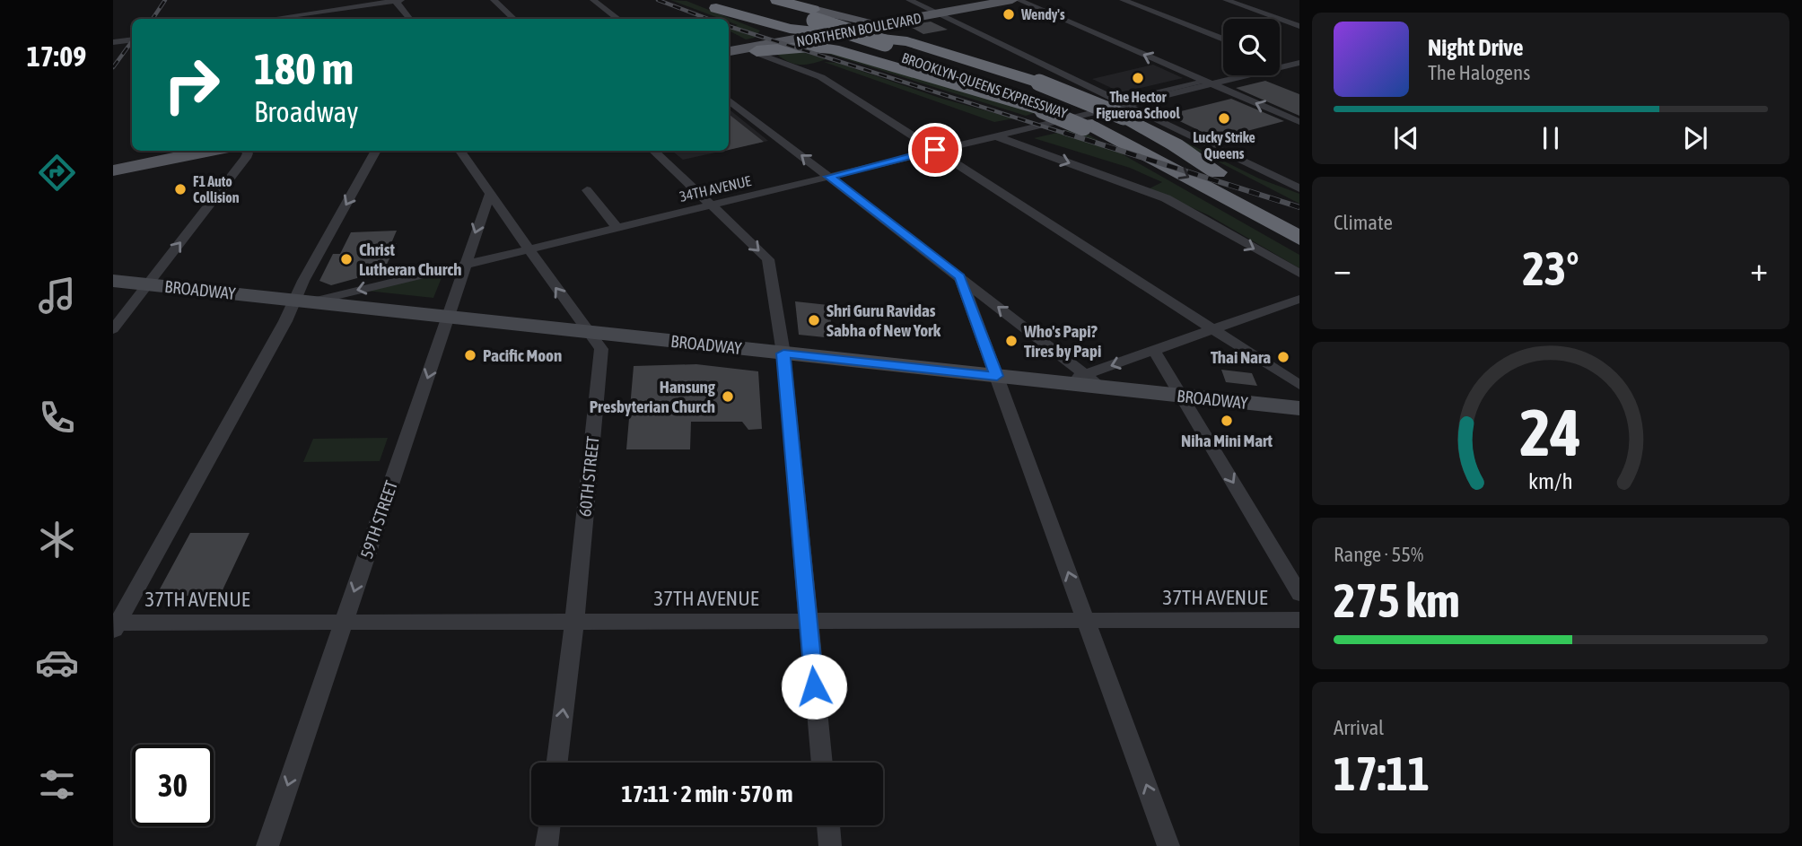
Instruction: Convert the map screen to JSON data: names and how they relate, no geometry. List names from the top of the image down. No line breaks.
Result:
{"streets":{"highway":["BROOKLYN-QUEENS EXPRESSWAY"],"main road":["NORTHERN BOULEVARD","BROADWAY"],"street":["34TH AVENUE","60TH STREET","59TH STREET","37TH AVENUE"]},"crossings":[["BROOKLYN-QUEENS EXPRESSWAY","34TH AVENUE"],["34TH AVENUE","BROADWAY"],["34TH AVENUE","60TH STREET"],["34TH AVENUE","59TH STREET"],["BROADWAY","60TH STREET"],["BROADWAY","59TH STREET"],["60TH STREET","59TH STREET"],["60TH STREET","37TH AVENUE"],["59TH STREET","37TH AVENUE"]],"one_way":["59TH STREET"],"places":["Wendy's","The Hector Figueroa School","Lucky Strike Queens","F1 Auto Collision","Christ Lutheran Church","Shri Guru Ravidas Sabha of New York","Who's Papi? Tires by Papi","Pacific Moon","Thai Nara","Hansung Presbyterian Church","Niha Mini Mart"],"page":{"tabs":"17:09","turn":["180 m","Broadway"],"song":["Night Drive","The Halogens"],"tile":["Climate",["Range · 55%","275 km"],["Arrival","17:11"]],"heat":["−","23°","+"],"limit":"30","trip":"17:11 · 2 min · 570 m","gauge":["24","km/h"]}}
